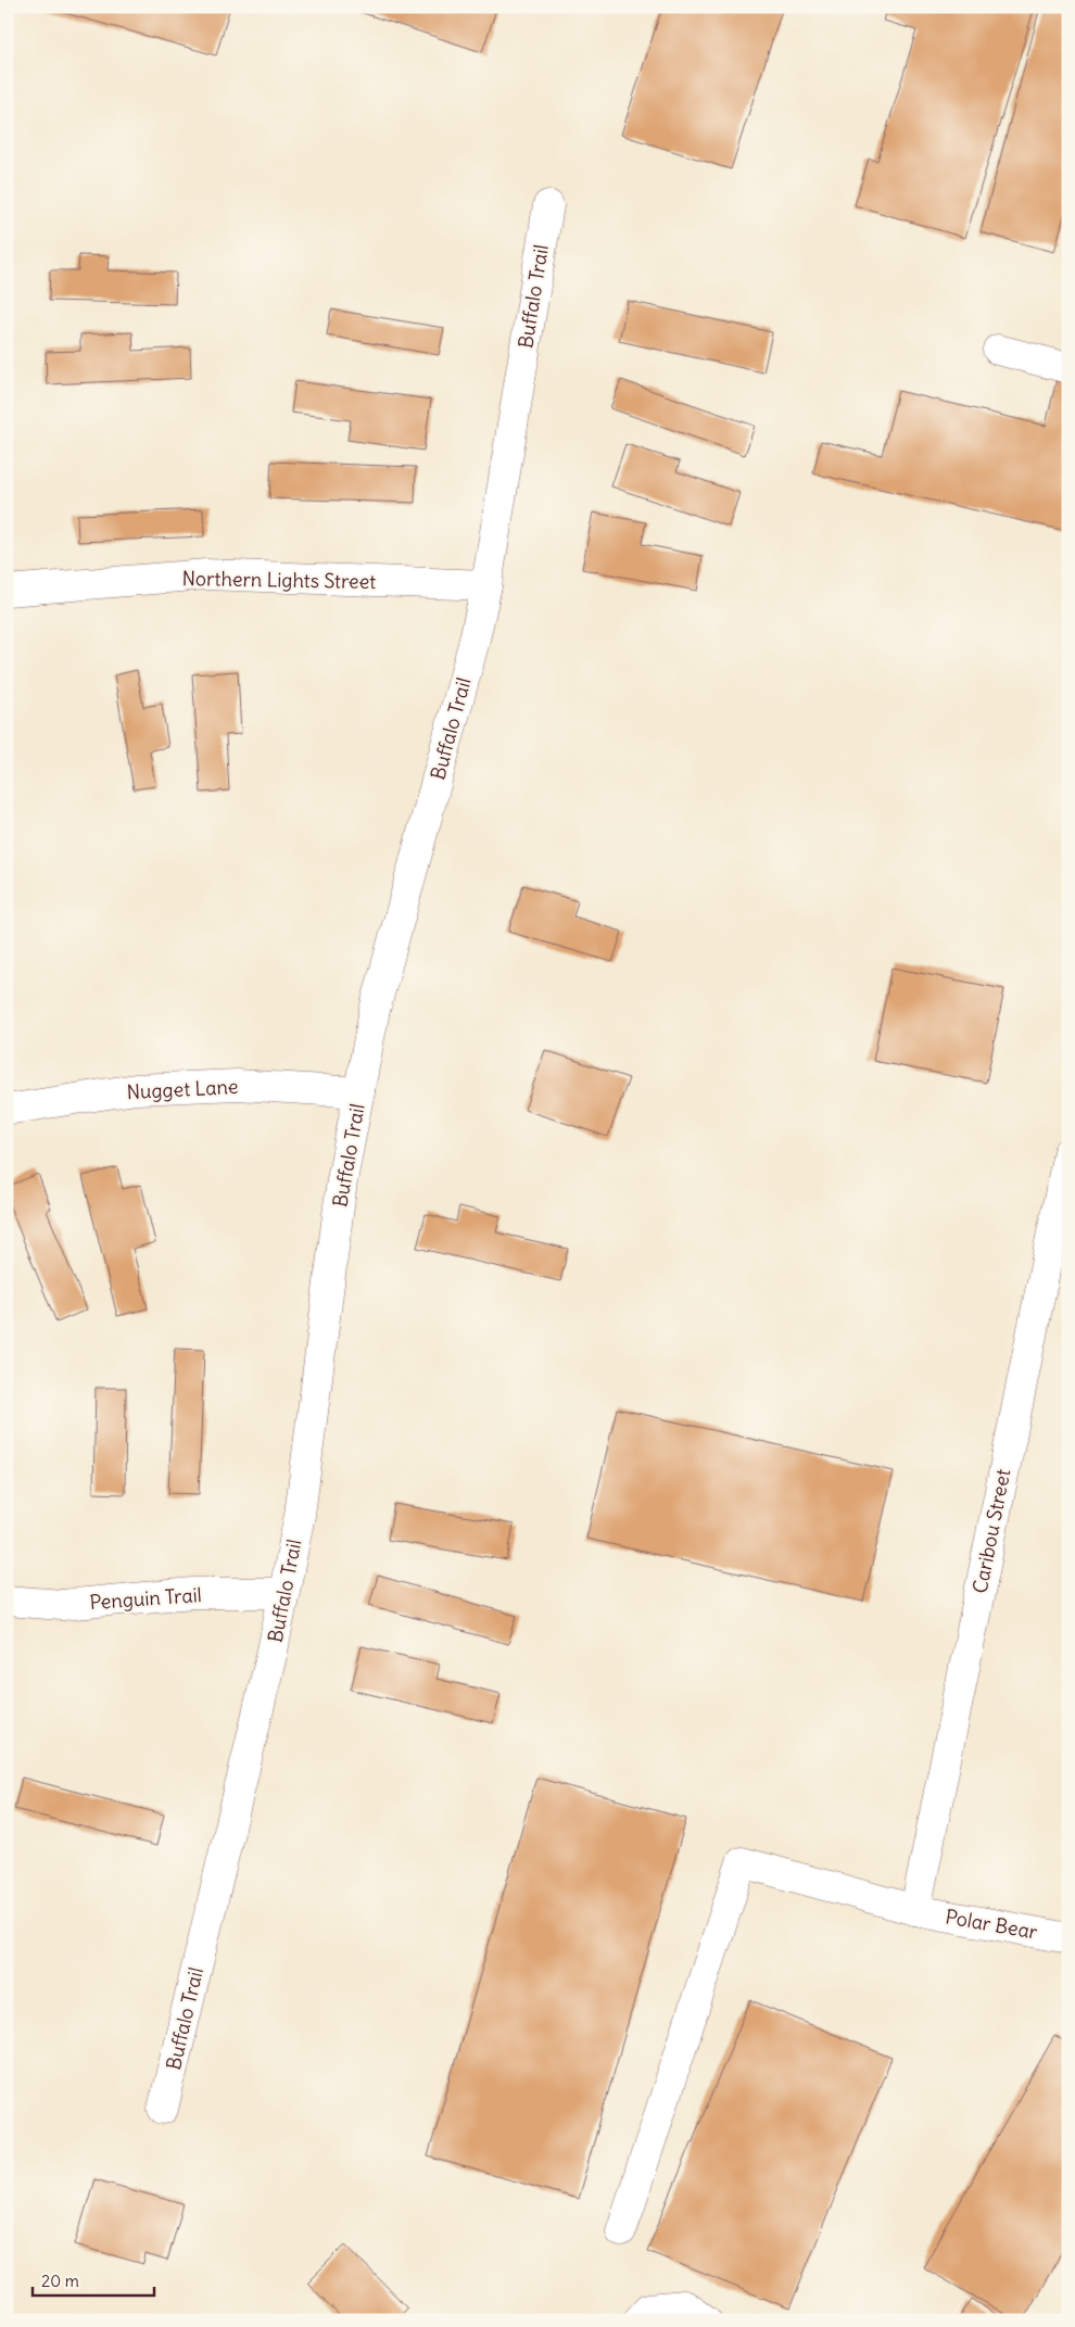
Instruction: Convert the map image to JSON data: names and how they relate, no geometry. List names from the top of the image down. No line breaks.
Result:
{"streets":{"street":["Buffalo Trail","Northern Lights Street","Nugget Lane","Caribou Street","Penguin Trail","Polar Bear"]},"crossings":[["Buffalo Trail","Northern Lights Street"],["Buffalo Trail","Nugget Lane"],["Buffalo Trail","Penguin Trail"],["Caribou Street","Polar Bear"]],"scale_bar":"20 m"}
